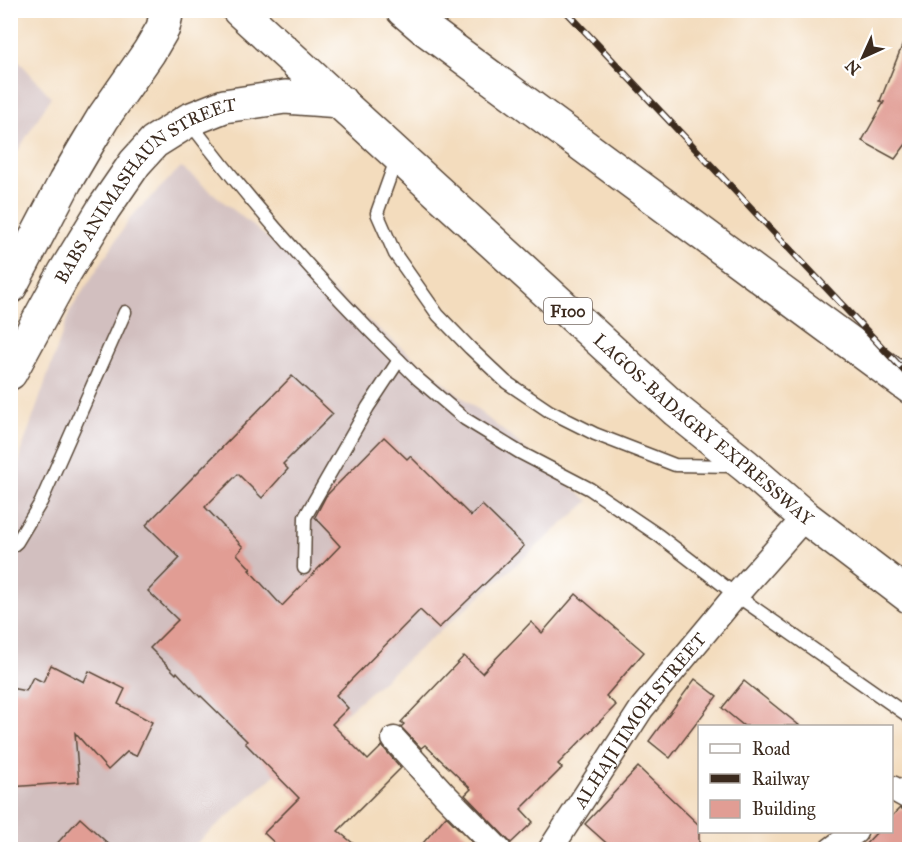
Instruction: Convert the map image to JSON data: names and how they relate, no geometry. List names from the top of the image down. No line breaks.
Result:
{"streets":{"main road":["BABS ANIMASHAUN STREET","F100","LAGOS-BADAGRY EXPRESSWAY"],"street":["ALHAJI JIMOH STREET"]},"crossings":[["BABS ANIMASHAUN STREET","LAGOS-BADAGRY EXPRESSWAY"],["LAGOS-BADAGRY EXPRESSWAY","ALHAJI JIMOH STREET"]],"legend":["Road","Railway","Building"],"north":"bottom left"}
